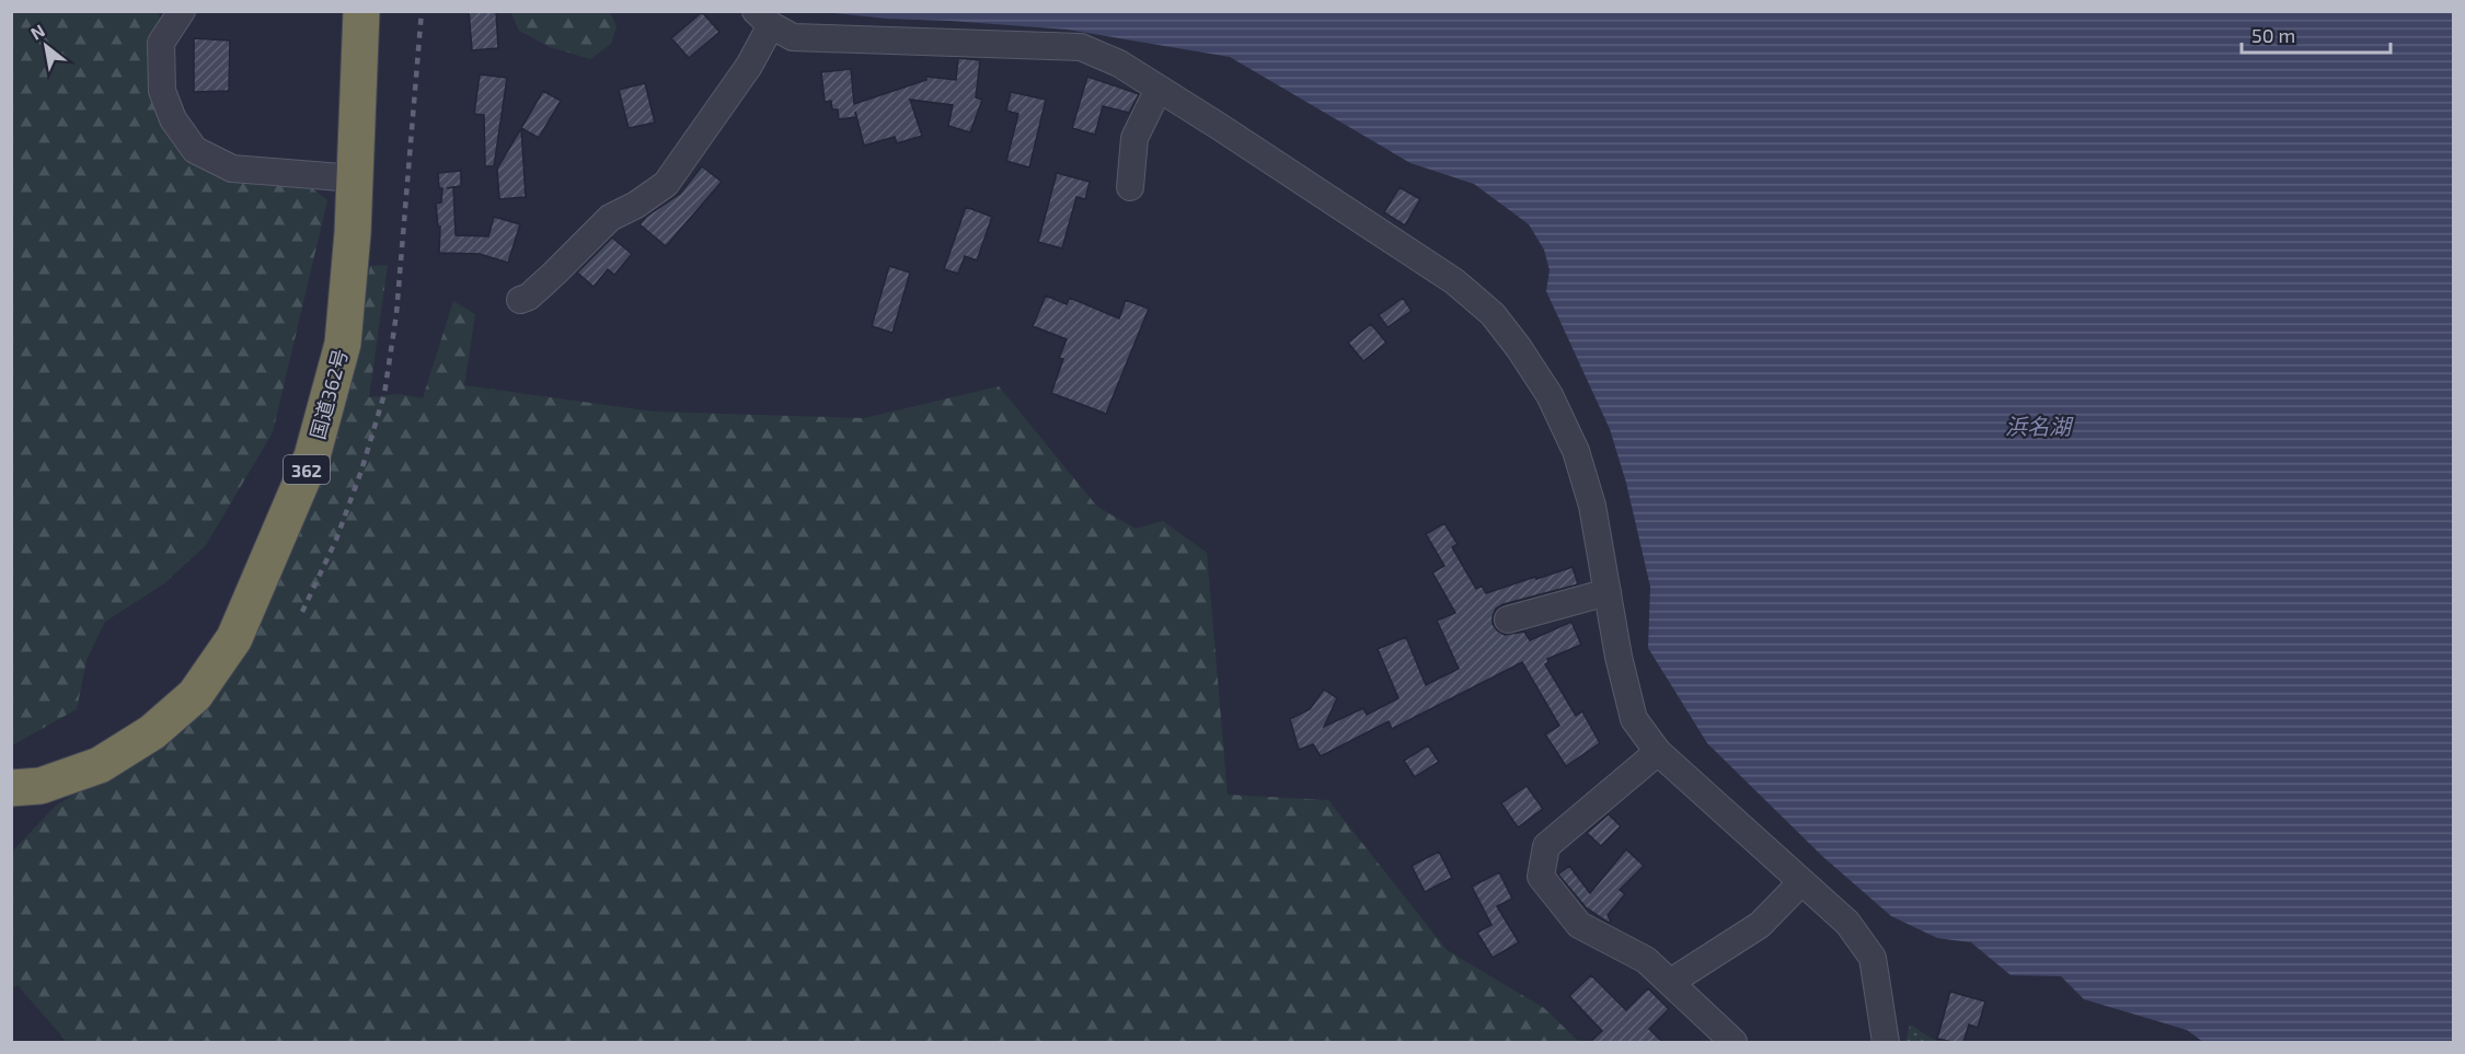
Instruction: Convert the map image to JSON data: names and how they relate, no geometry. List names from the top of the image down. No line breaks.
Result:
{"streets":{"highway":["国道362号","362"]},"water":["浜名湖"],"scale_bar":"50 m","north":"top left"}
